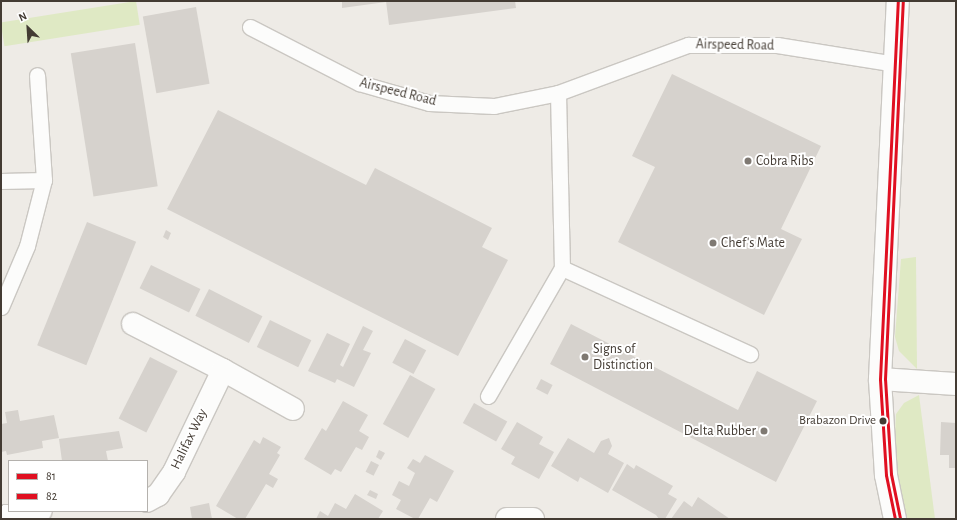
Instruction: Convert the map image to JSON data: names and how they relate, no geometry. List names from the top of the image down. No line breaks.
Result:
{"streets":{"street":["Halifax Way"],"lane":["Airspeed Road"]},"places":["Cobra Ribs","Chef's Mate","Signs of Distinction","Brabazon Drive","Delta Rubber"],"lines":["transit line 81","transit line 82"],"legend":["81","82"],"north":"top left"}
